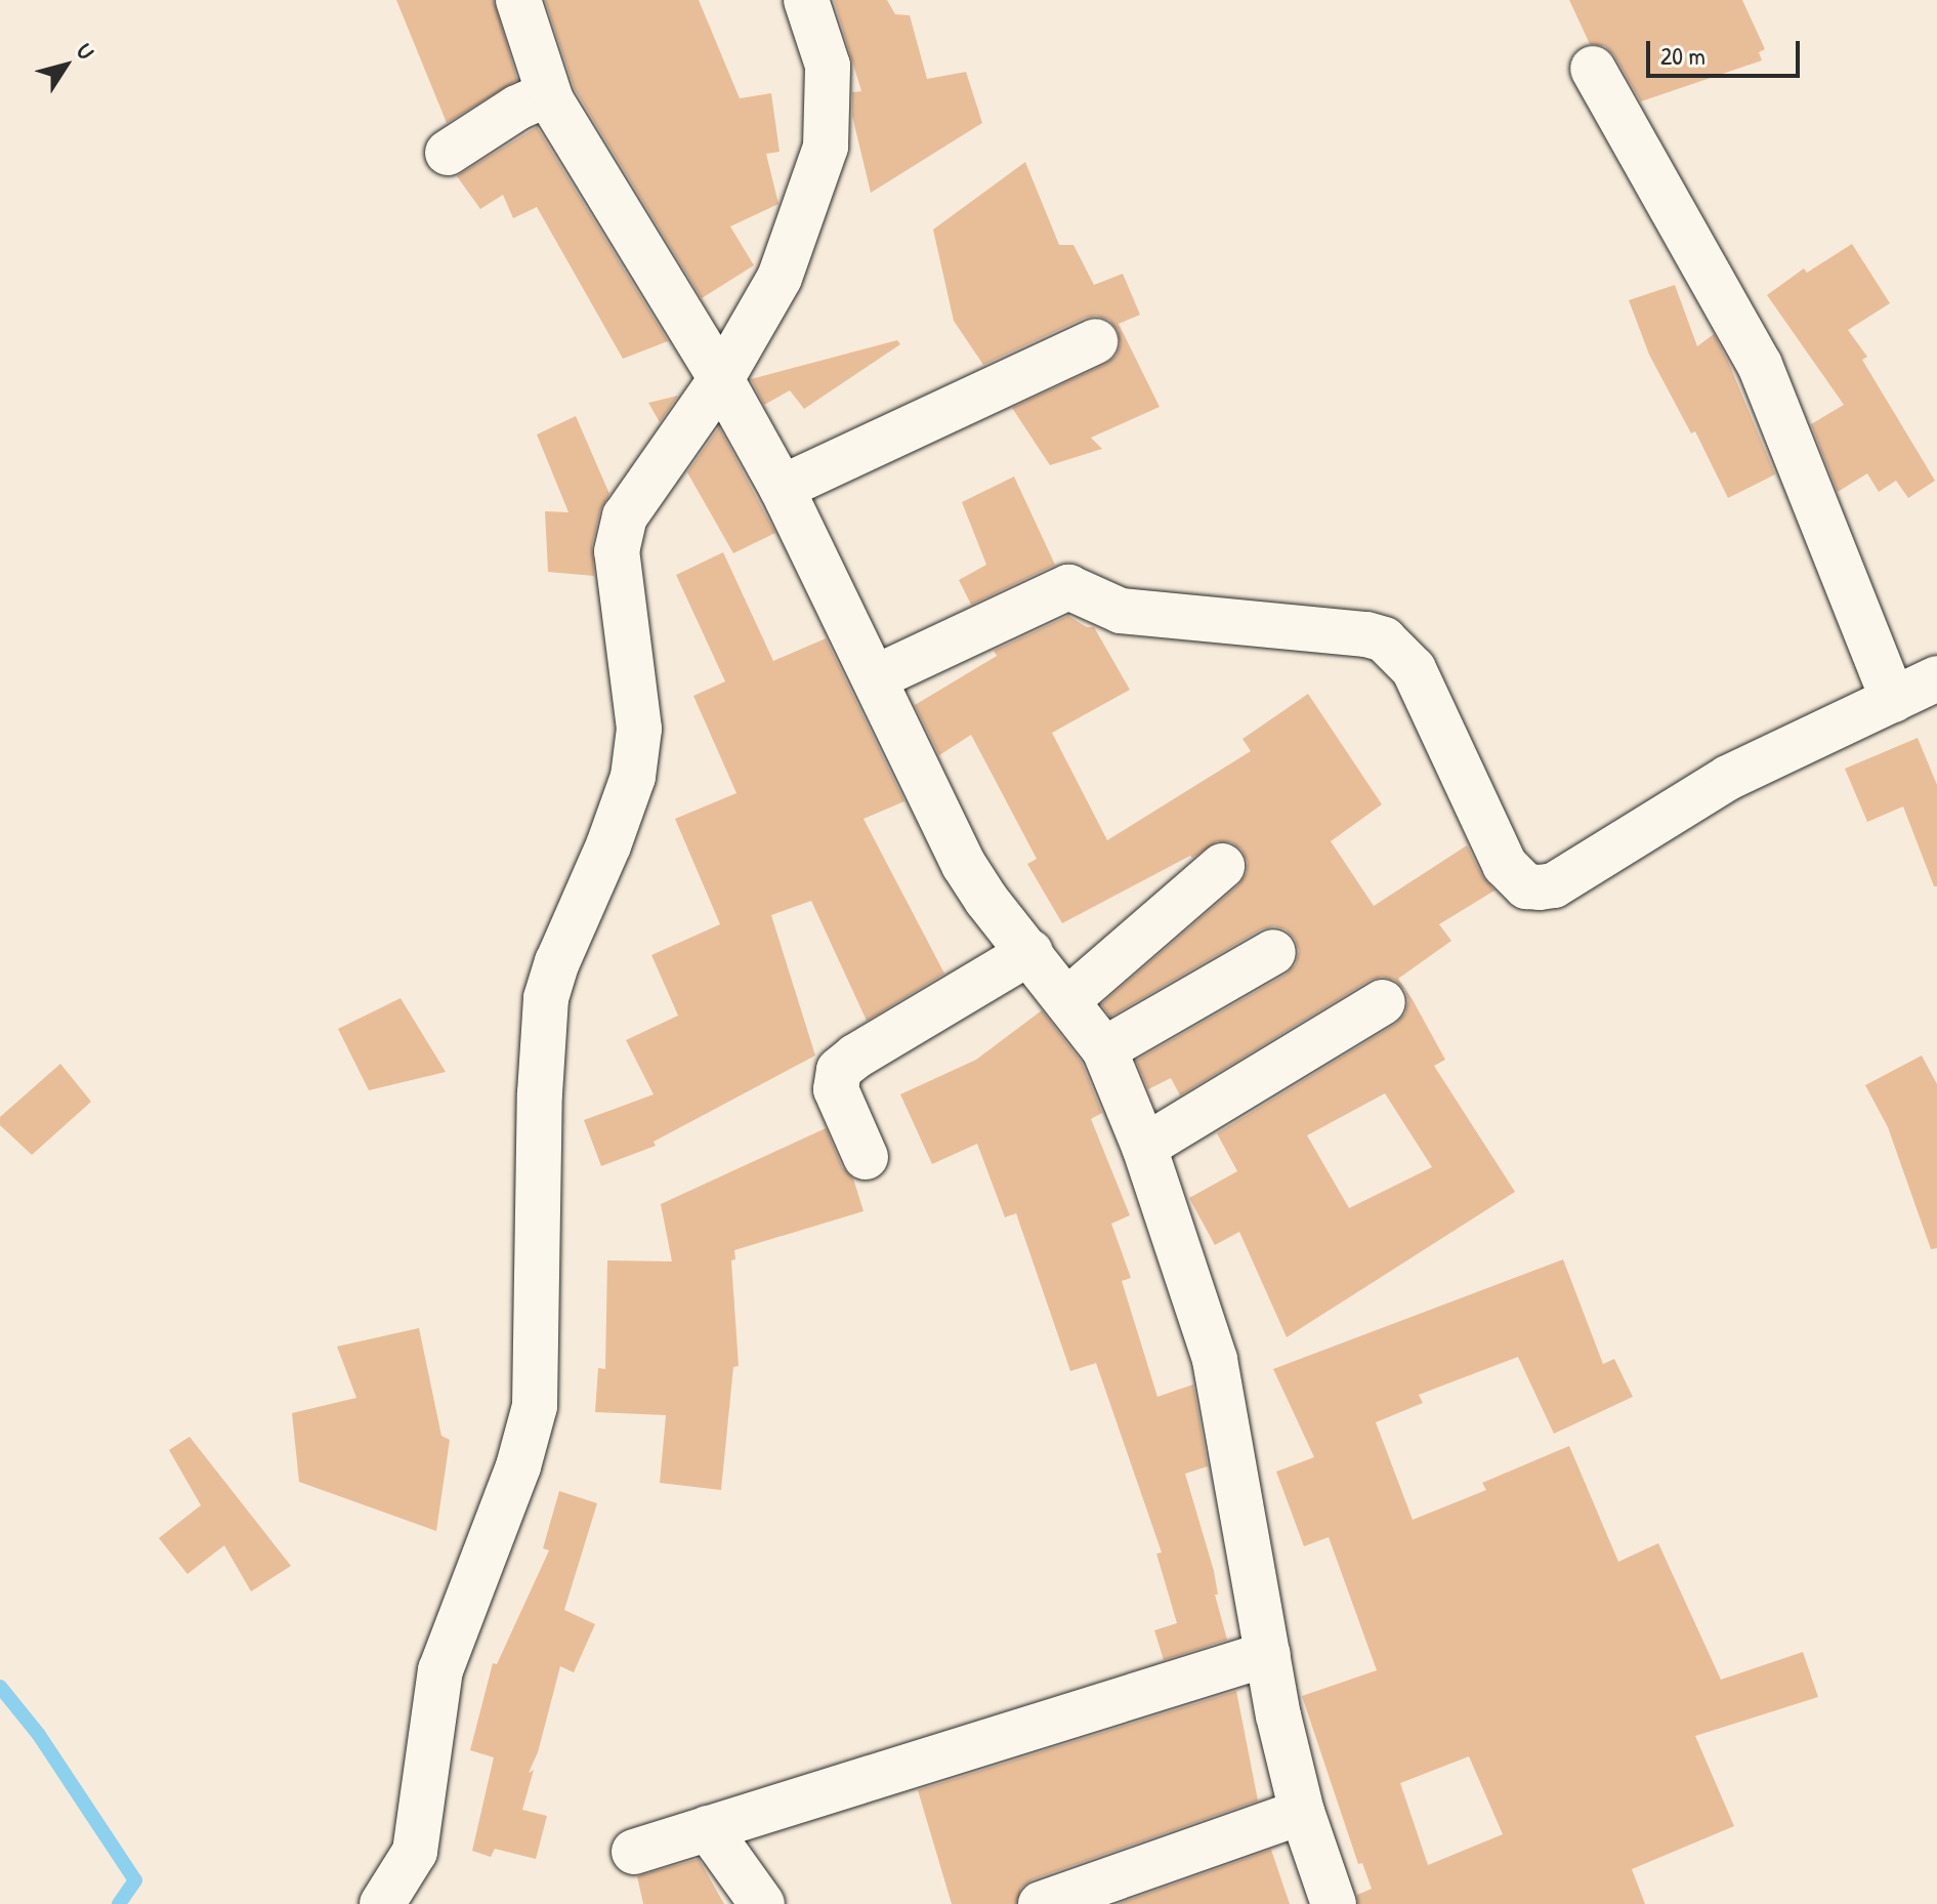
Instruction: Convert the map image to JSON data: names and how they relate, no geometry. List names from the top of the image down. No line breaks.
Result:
{"scale_bar":"20 m","north":"top right"}
